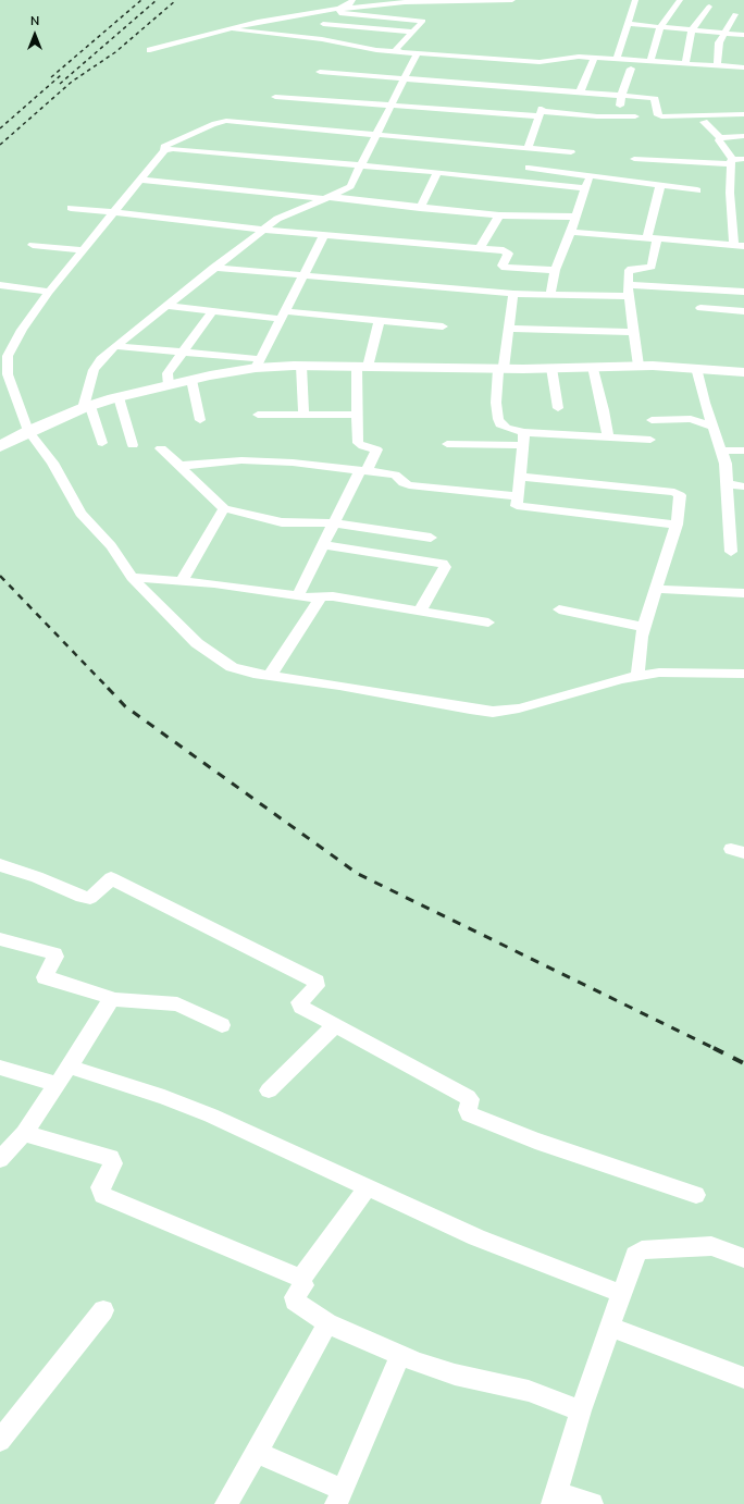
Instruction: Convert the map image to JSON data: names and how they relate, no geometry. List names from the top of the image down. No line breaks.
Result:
{"north":"top"}
